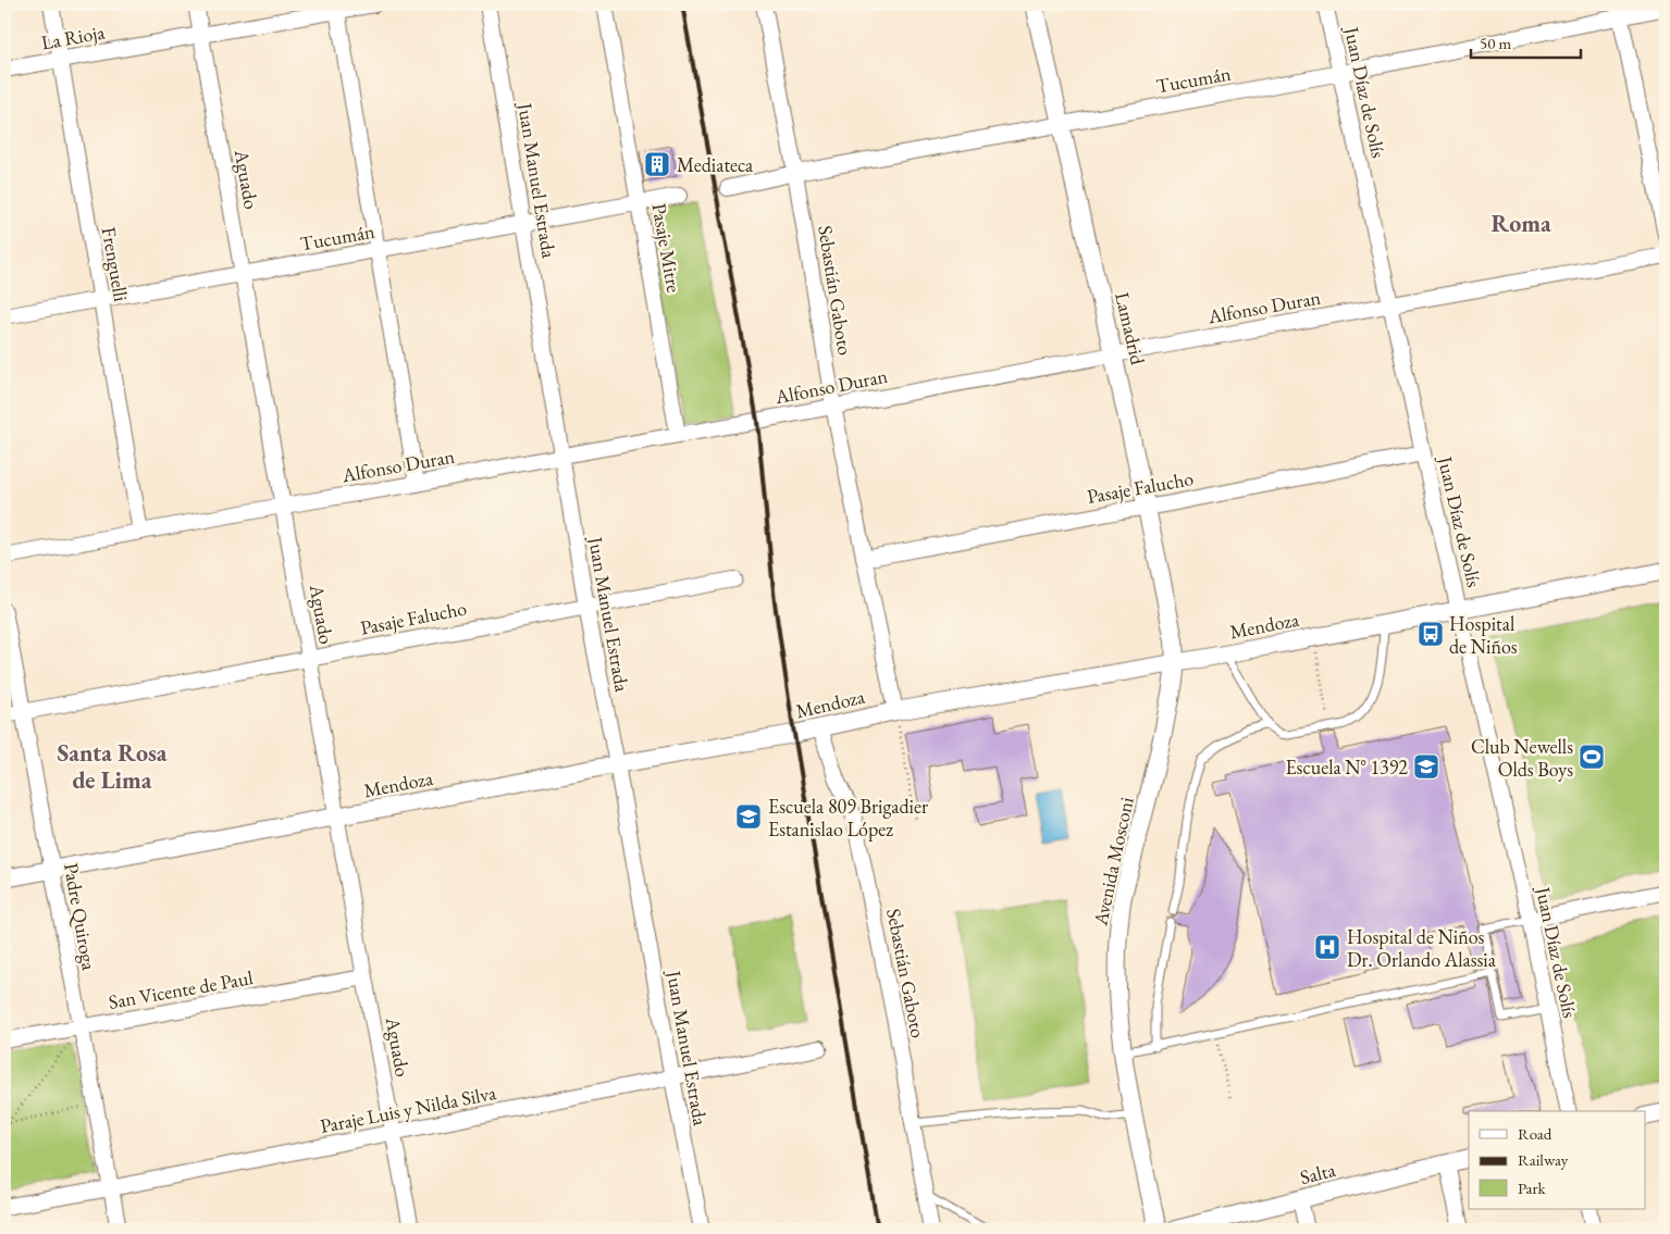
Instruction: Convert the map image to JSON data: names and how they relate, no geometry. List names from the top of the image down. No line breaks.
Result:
{"streets":{"street":["La Rioja","Tucumán","Juan Díaz de Solís","Aguado","Juan Manuel Estrada","Pasaje Mitre","Frenguelli","Sebastián Gaboto","Alfonso Duran","Lamadrid","Pasaje Falucho","Mendoza","Avenida Mosconi","Padre Quiroga","San Vicente de Paul","Paraje Luis y Nilda Silva","Salta"]},"crossings":[["La Rioja","Aguado"],["La Rioja","Frenguelli"],["Tucumán","Juan Díaz de Solís"],["Tucumán","Aguado"],["Tucumán","Juan Manuel Estrada"],["Tucumán","Pasaje Mitre"],["Tucumán","Frenguelli"],["Tucumán","Sebastián Gaboto"],["Tucumán","Lamadrid"],["Juan Díaz de Solís","Alfonso Duran"],["Juan Díaz de Solís","Pasaje Falucho"],["Juan Díaz de Solís","Mendoza"],["Aguado","Alfonso Duran"],["Aguado","Pasaje Falucho"],["Aguado","Mendoza"],["Aguado","San Vicente de Paul"],["Aguado","Paraje Luis y Nilda Silva"],["Juan Manuel Estrada","Alfonso Duran"],["Juan Manuel Estrada","Pasaje Falucho"],["Juan Manuel Estrada","Mendoza"],["Juan Manuel Estrada","Paraje Luis y Nilda Silva"],["Pasaje Mitre","Alfonso Duran"],["Frenguelli","Alfonso Duran"],["Sebastián Gaboto","Alfonso Duran"],["Sebastián Gaboto","Pasaje Falucho"],["Sebastián Gaboto","Mendoza"],["Alfonso Duran","Lamadrid"],["Lamadrid","Pasaje Falucho"],["Lamadrid","Mendoza"],["Lamadrid","Avenida Mosconi"],["Pasaje Falucho","Padre Quiroga"],["Mendoza","Avenida Mosconi"],["Mendoza","Padre Quiroga"],["Padre Quiroga","San Vicente de Paul"],["Padre Quiroga","Paraje Luis y Nilda Silva"]],"districts":["Roma","Santa Rosa de Lima"],"places":{"building":["Mediateca"],"bus stop":["Hospital de Niños"],"sports":["Club Newells Olds Boys"],"school or university":["Escuela N° 1392","Escuela 809 Brigadier Estanislao López"],"hospital":["Hospital de Niños Dr. Orlando Alassia"]},"legend":["Road","Railway","Park"],"scale_bar":"50 m"}
